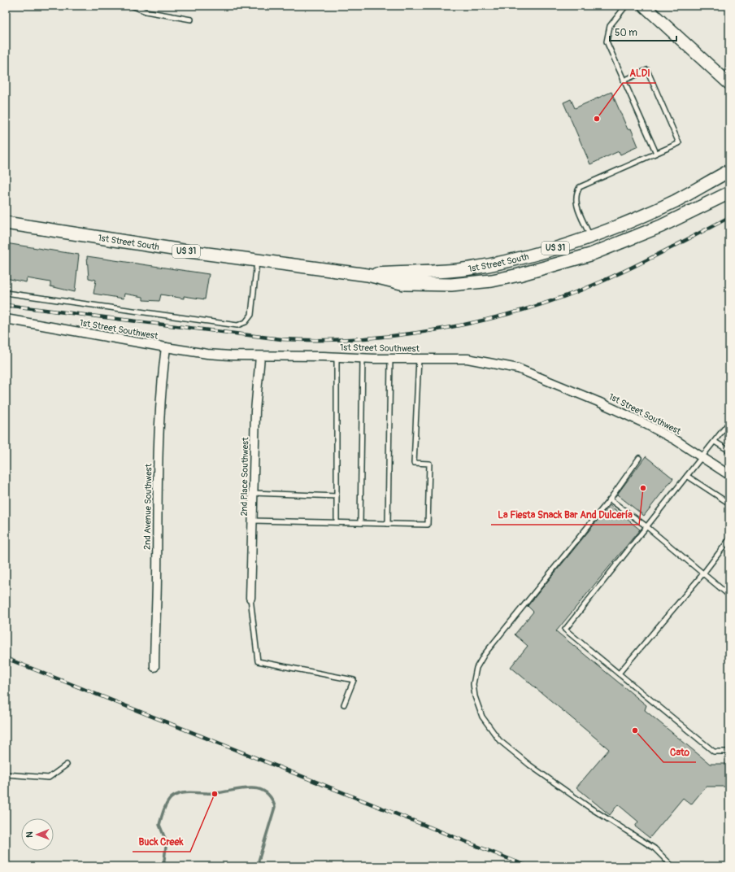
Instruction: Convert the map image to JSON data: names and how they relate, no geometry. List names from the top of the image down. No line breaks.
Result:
{"streets":{"main road":["1st Street South","US 31"],"street":["1st Street Southwest","2nd Place Southwest","2nd Avenue Southwest"]},"crossings":[["1st Street Southwest","2nd Place Southwest"],["1st Street Southwest","2nd Avenue Southwest"]],"places":["ALDI","La Fiesta Snack Bar And Dulcería","Cato","Buck Creek"],"scale_bar":"50 m","north":"left"}
